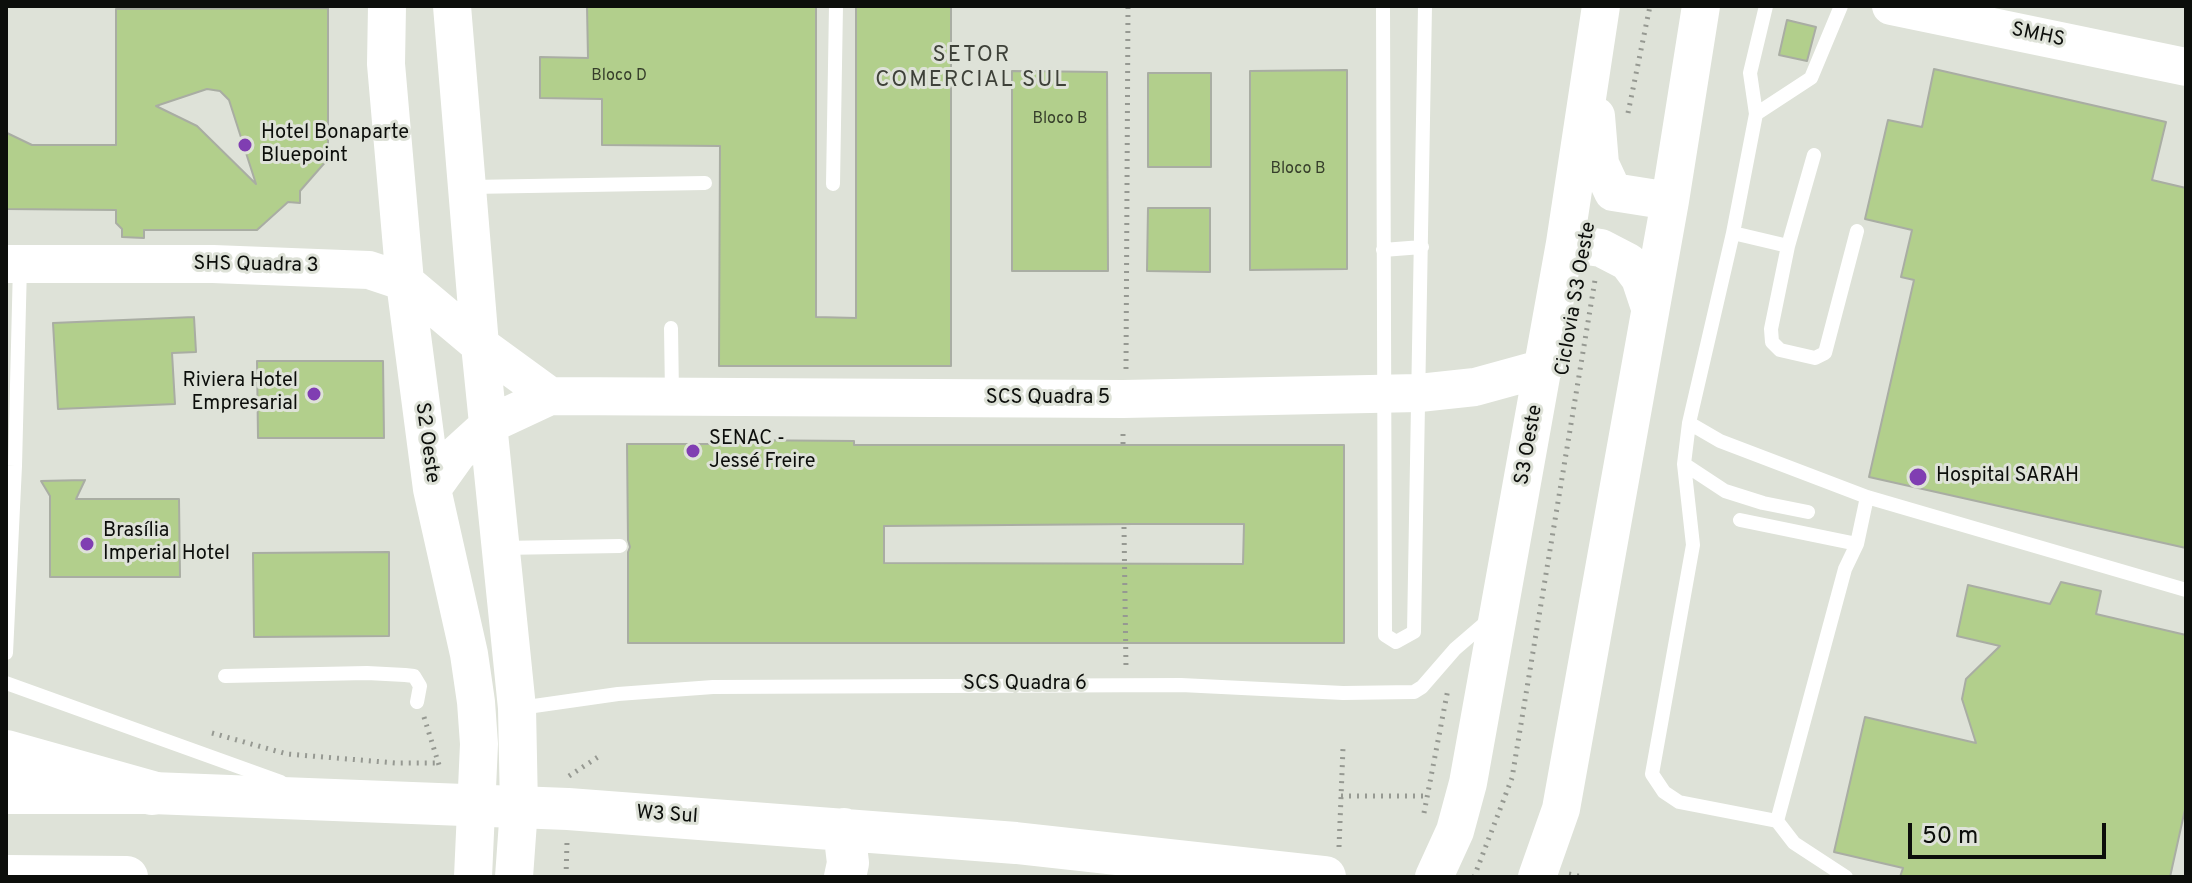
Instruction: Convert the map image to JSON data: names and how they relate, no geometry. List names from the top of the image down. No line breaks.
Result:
{"streets":{"main road":["SMHS","SHS Quadra 3","SCS Quadra 5","S2 Oeste","S3 Oeste","W3 Sul"],"lane":["SCS Quadra 6"],"path":["Ciclovia S3 Oeste"]},"crossings":[["SHS Quadra 3","S2 Oeste"],["Ciclovia S3 Oeste","S3 Oeste"],["SCS Quadra 5","S2 Oeste"],["SCS Quadra 5","S3 Oeste"],["S2 Oeste","W3 Sul"],["S3 Oeste","SCS Quadra 6"]],"districts":["SETOR COMERCIAL SUL"],"places":["Hotel Bonaparte Bluepoint","Riviera Hotel Empresarial","SENAC - Jessé Freire","Hospital SARAH","Brasília Imperial Hotel"],"house_numbers":["Bloco D","Bloco B","Bloco B"],"scale_bar":"50 m"}
